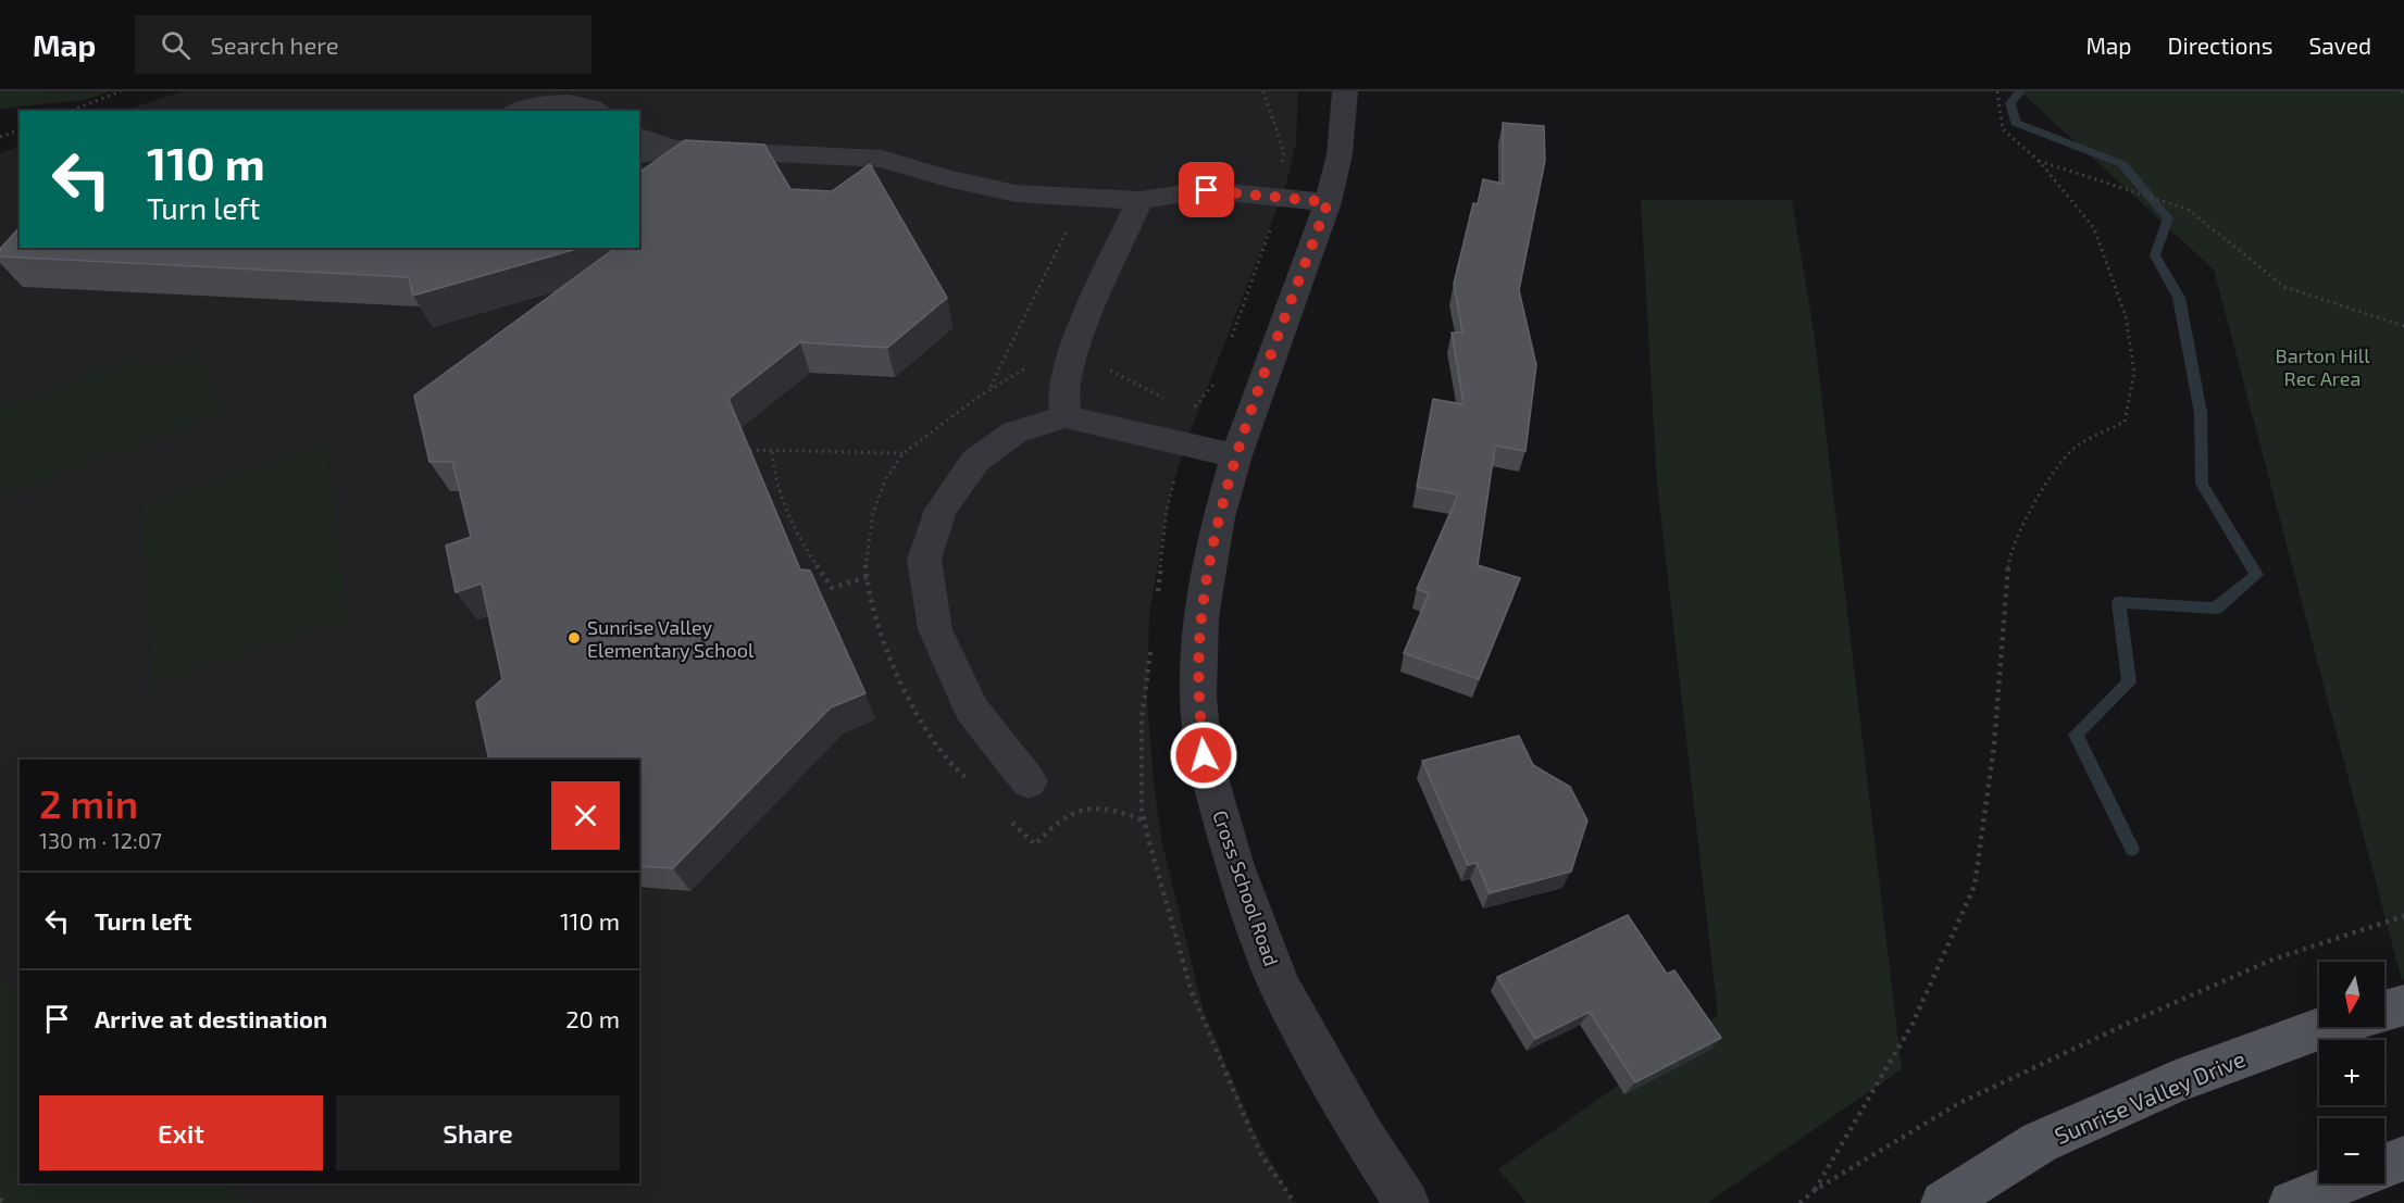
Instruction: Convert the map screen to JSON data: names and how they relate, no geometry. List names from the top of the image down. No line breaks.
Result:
{"streets":{"main road":["Sunrise Valley Drive"],"street":["Cross School Road"]},"parks":["Barton Hill Rec Area"],"places":["Sunrise Valley Elementary School"],"north":"bottom","page":{"header":"Map","search":"Search here","nav":["Map","Directions","Saved"],"turn":["110 m","Turn left"],"heading":["2 min","130 m · 12:07"],"list":[{"name":"Turn left","value":"110 m"},{"name":"Arrive at destination","value":"20 m"}],"map_buttons":["+","−"],"buttons":["Exit","Share"]}}
